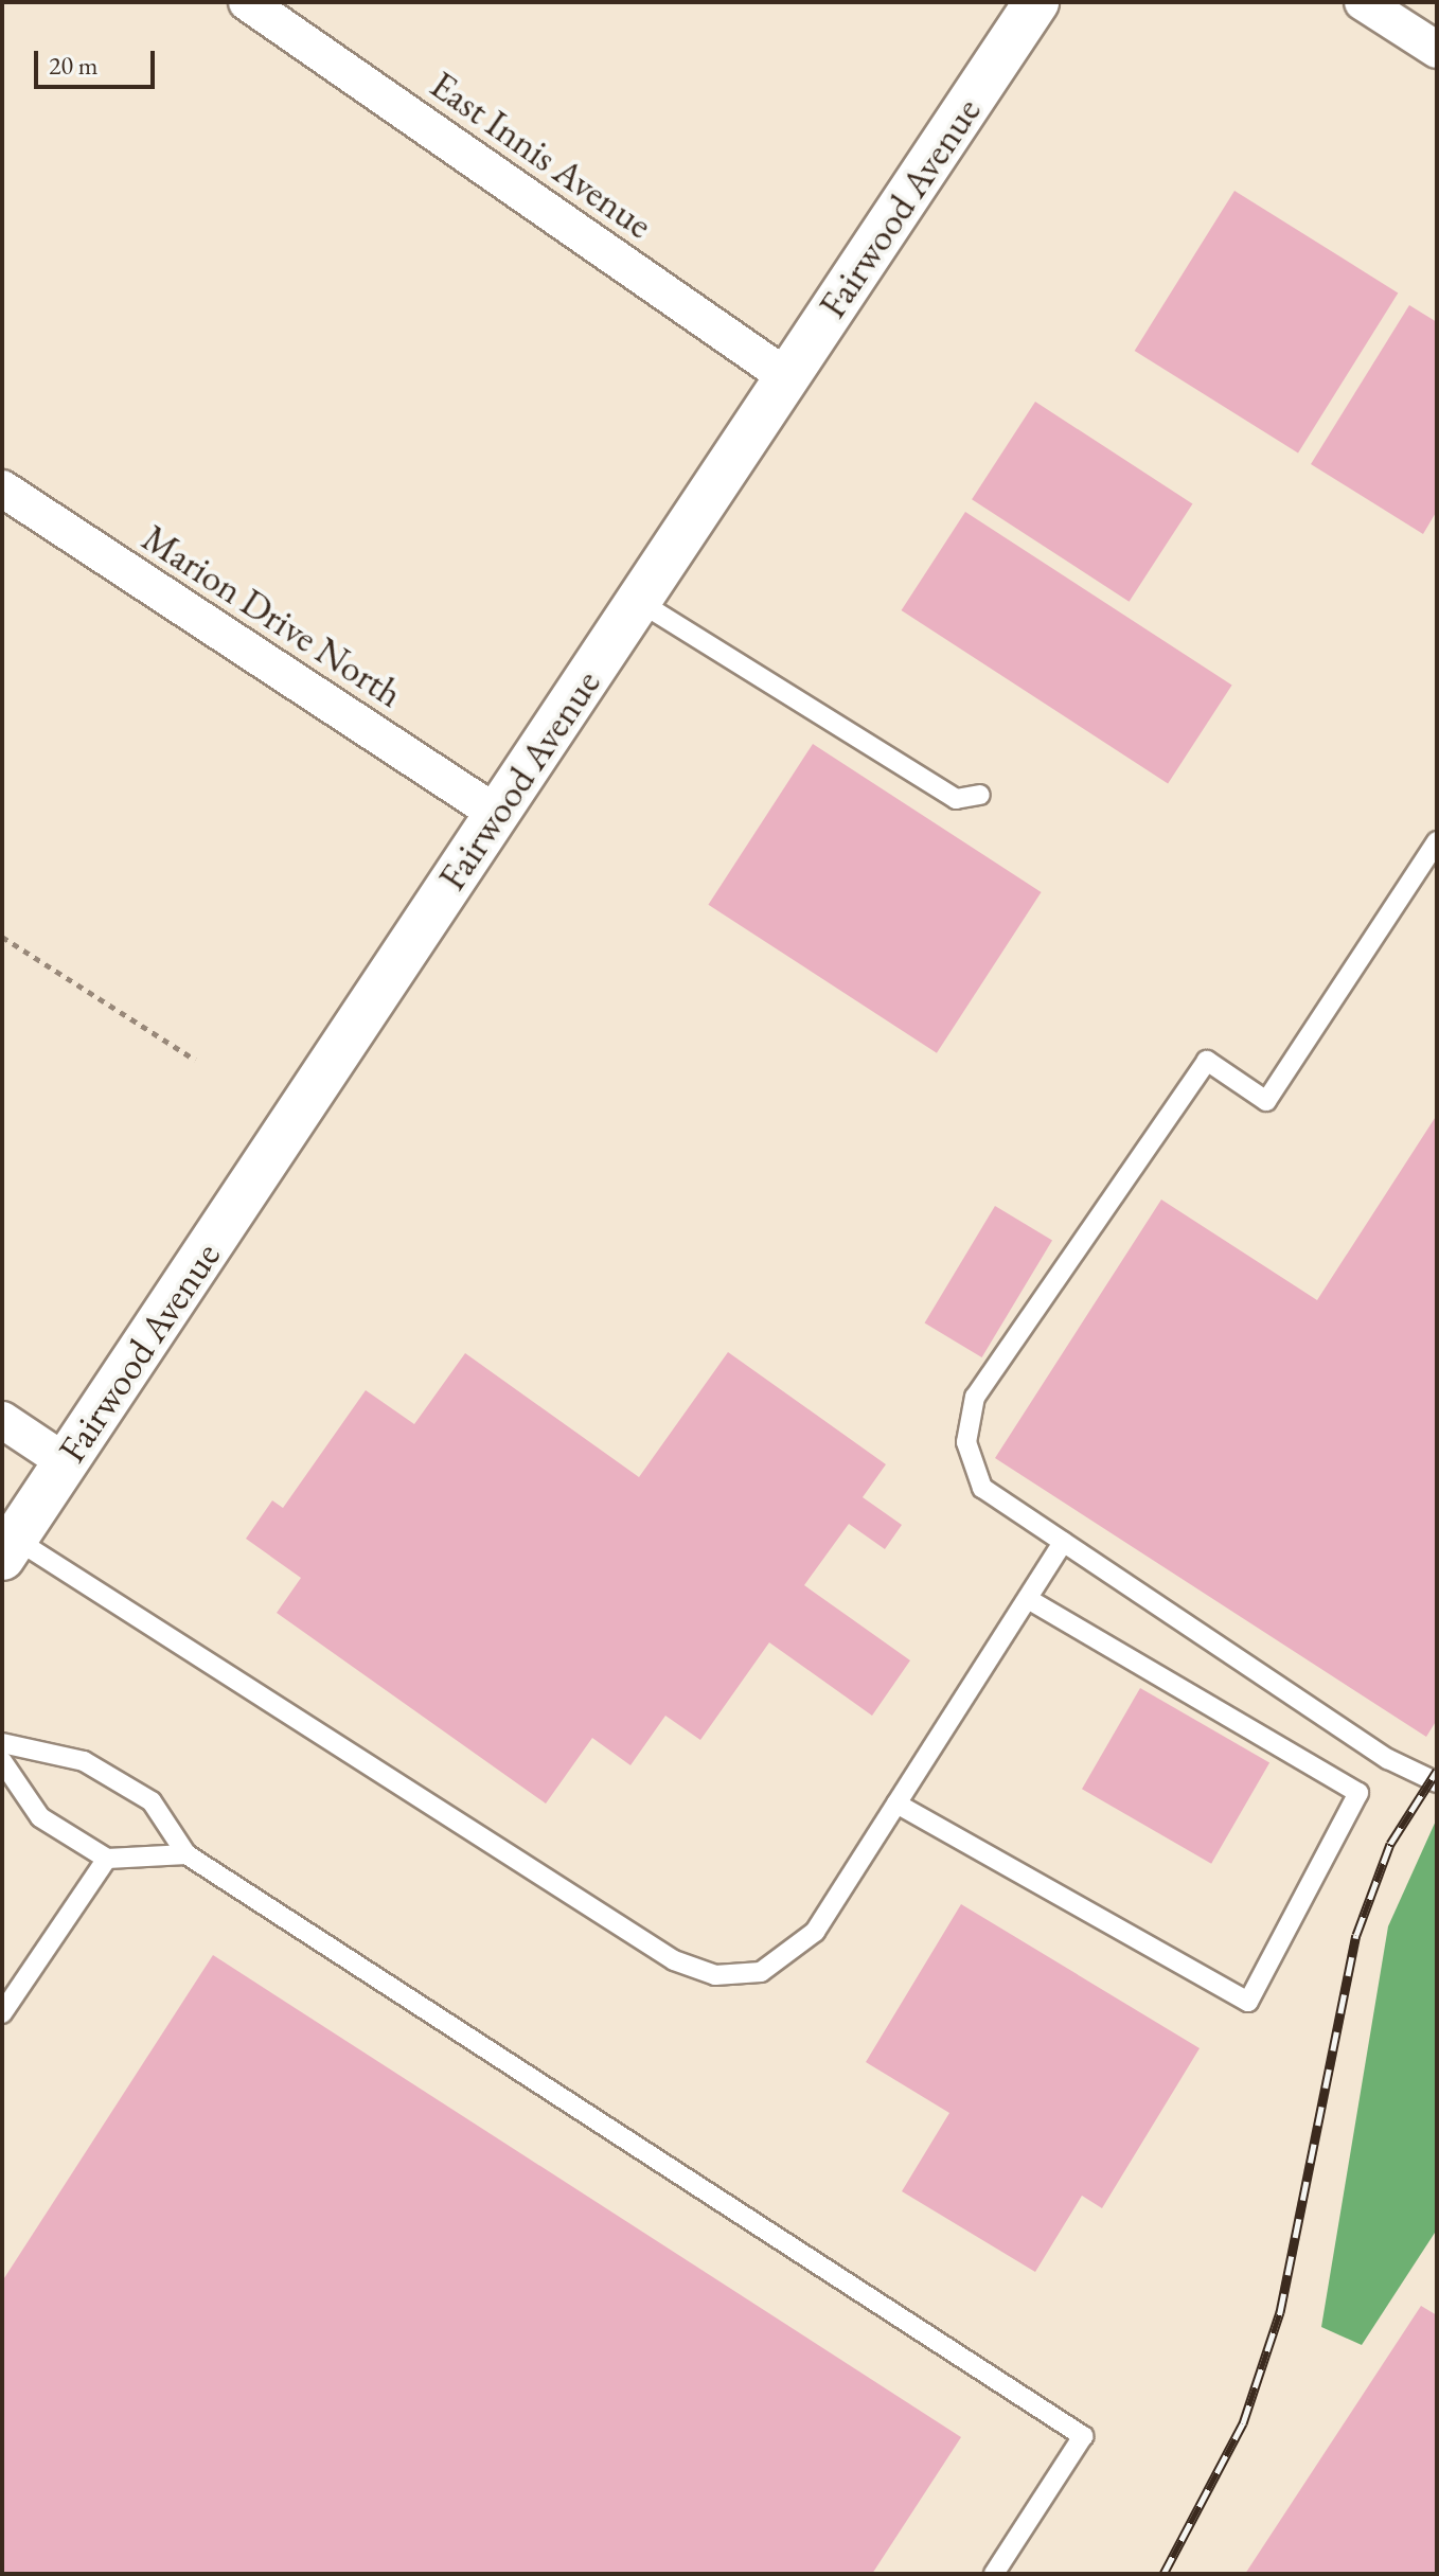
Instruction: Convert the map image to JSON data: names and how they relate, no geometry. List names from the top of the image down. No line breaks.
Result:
{"streets":{"street":["East Innis Avenue","Fairwood Avenue","Marion Drive North"]},"crossings":[["East Innis Avenue","Fairwood Avenue"],["Fairwood Avenue","Marion Drive North"]],"scale_bar":"20 m"}
